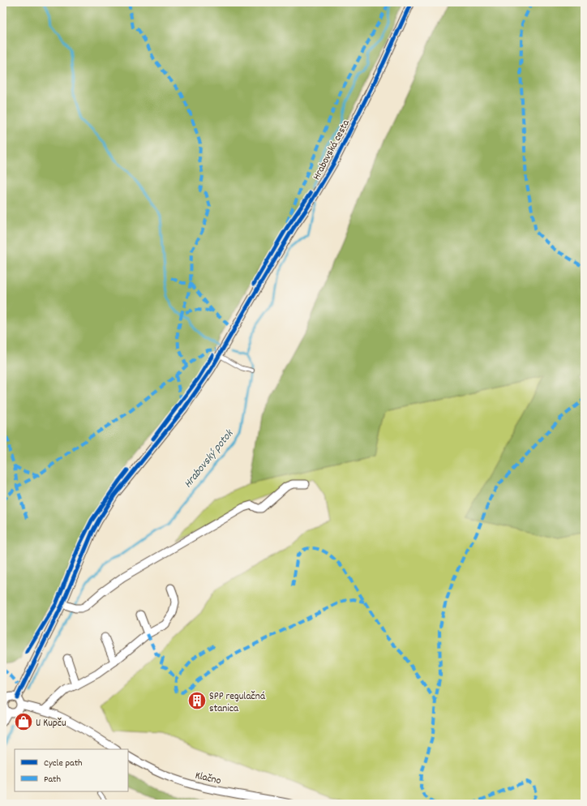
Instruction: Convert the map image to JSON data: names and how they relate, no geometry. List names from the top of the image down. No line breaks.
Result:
{"streets":{"street":["Hrabovská cesta","Klačno"]},"water":["Hrabovský potok"],"places":{"building":["SPP regulačná stanica"],"shop":["U Kupču"]},"legend":["Cycle path","Path"]}
